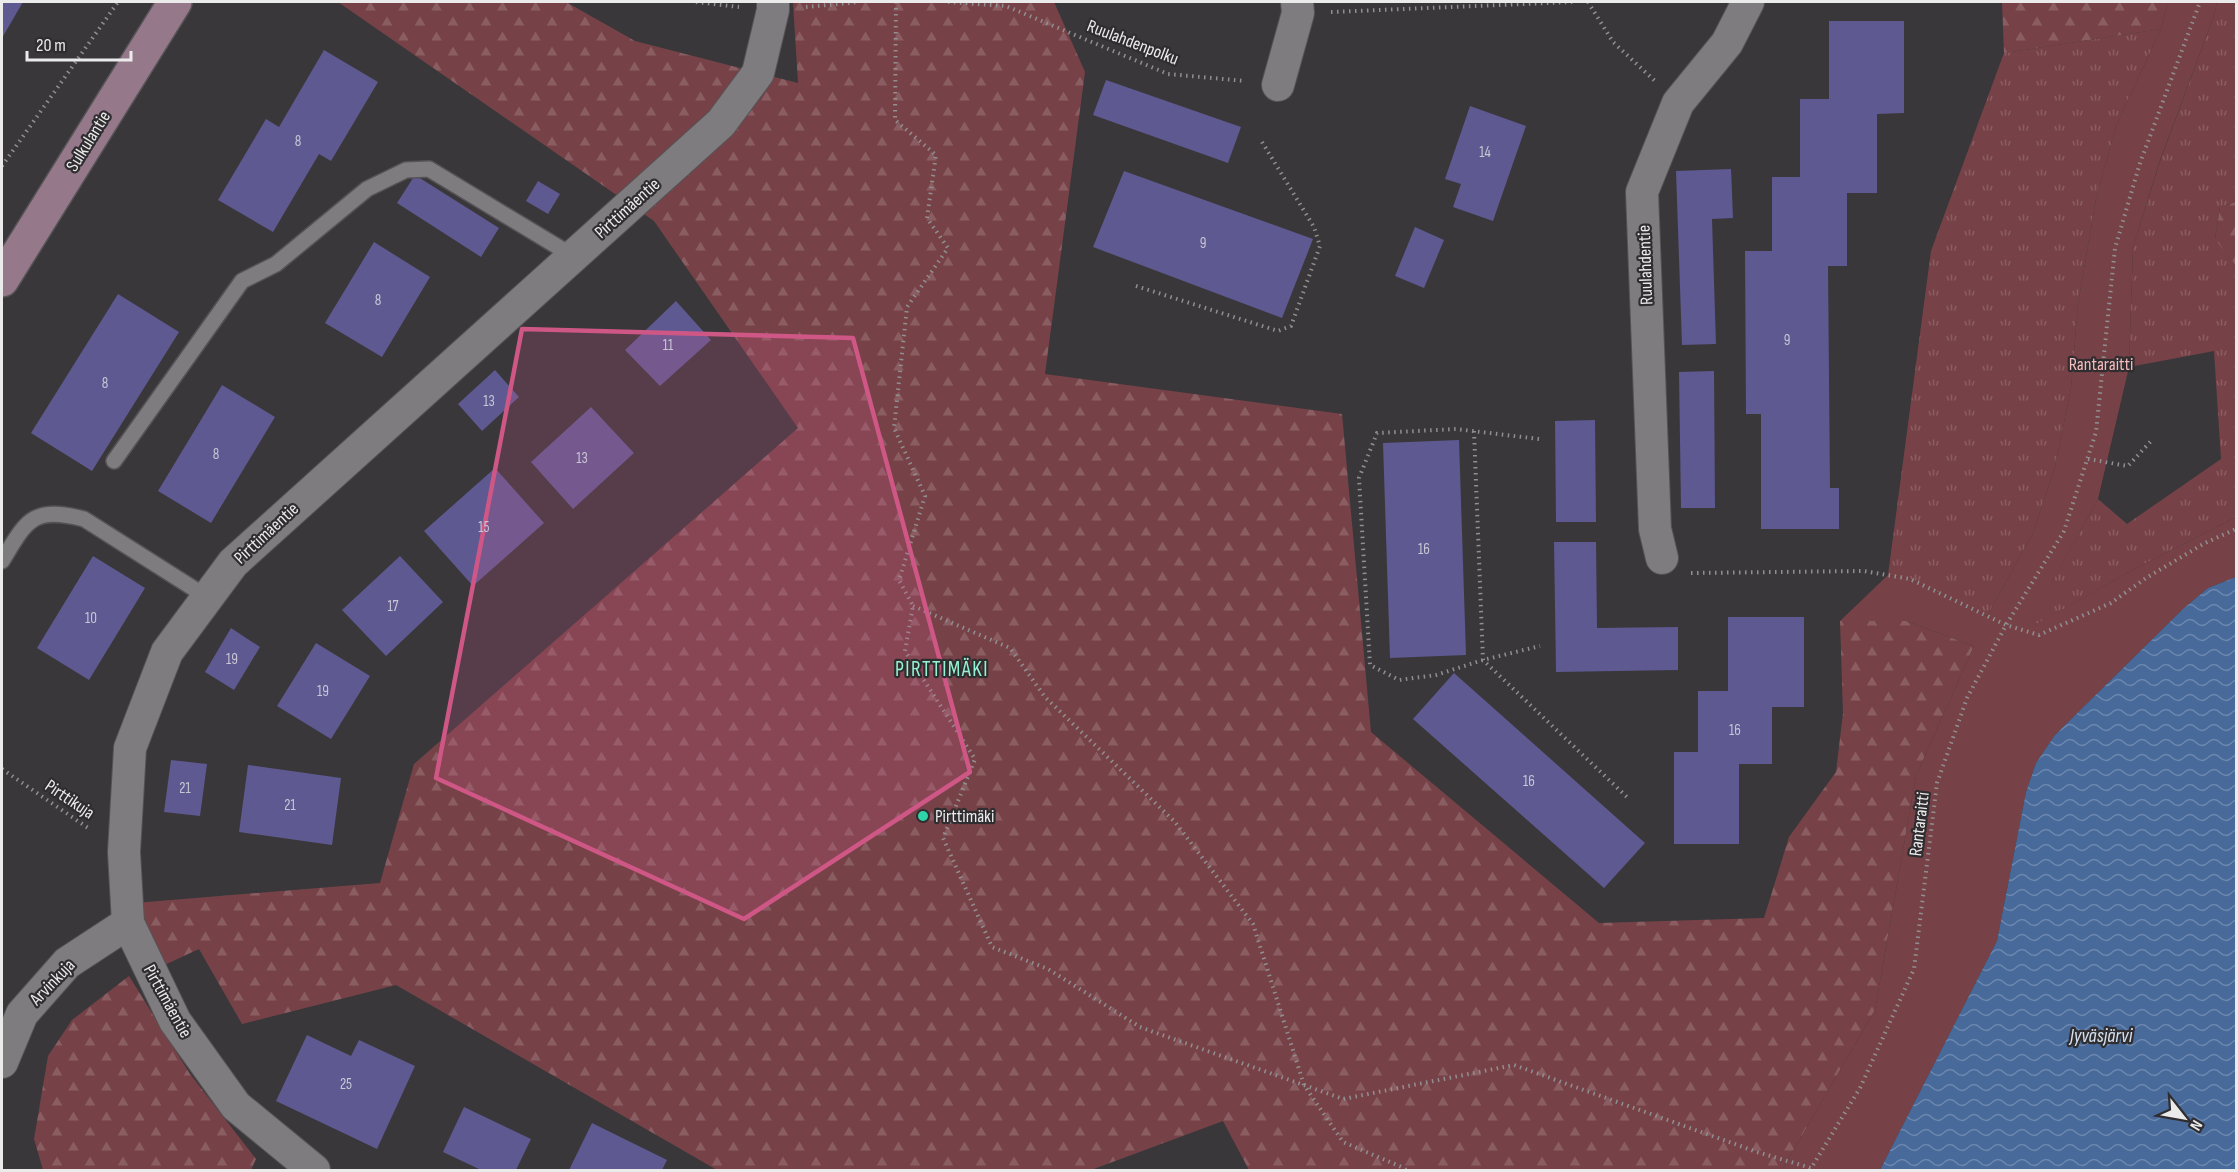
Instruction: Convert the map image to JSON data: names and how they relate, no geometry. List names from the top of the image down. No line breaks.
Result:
{"streets":{"main road":["Sulkulantie"],"street":["Pirttimäentie","Ruulahdentie","Arvinkuja"],"path":["Ruulahdenpolku","Pirttikuja","Rantaraitti"]},"crossings":[["Pirttimäentie","Pirttikuja"],["Pirttimäentie","Arvinkuja"]],"districts":["PIRTTIMÄKI"],"water":["Jyväsjärvi"],"parks":["Rantaraitti"],"places":["Pirttimäki"],"house_numbers":["8","14","9","8","9","11","8","13","8","13","15","16","17","10","19","19","16","16","21","21","25"],"scale_bar":"20 m","north":"bottom right"}
